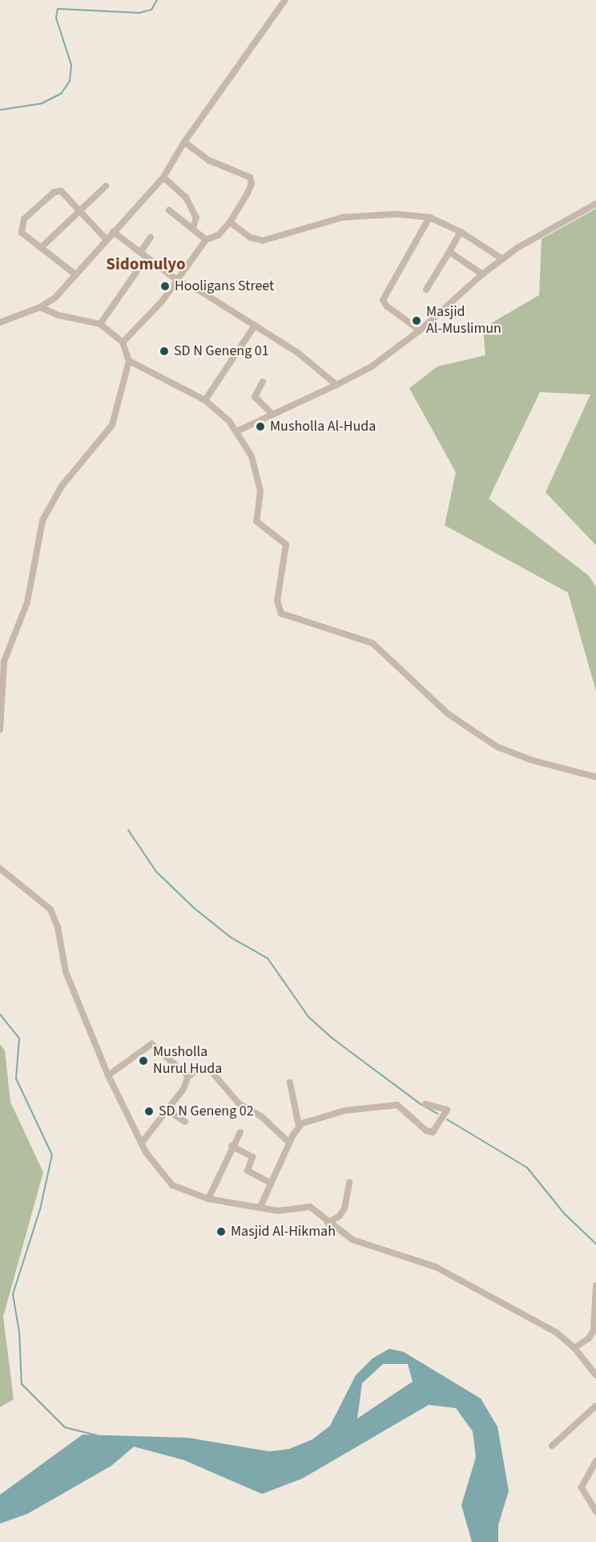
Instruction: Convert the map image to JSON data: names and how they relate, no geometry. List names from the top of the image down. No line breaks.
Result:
{"districts":["Sidomulyo"],"places":["Hooligans Street","Masjid Al-Muslimun","SD N Geneng 01","Musholla Al-Huda","Musholla Nurul Huda","SD N Geneng 02","Masjid Al-Hikmah"]}
